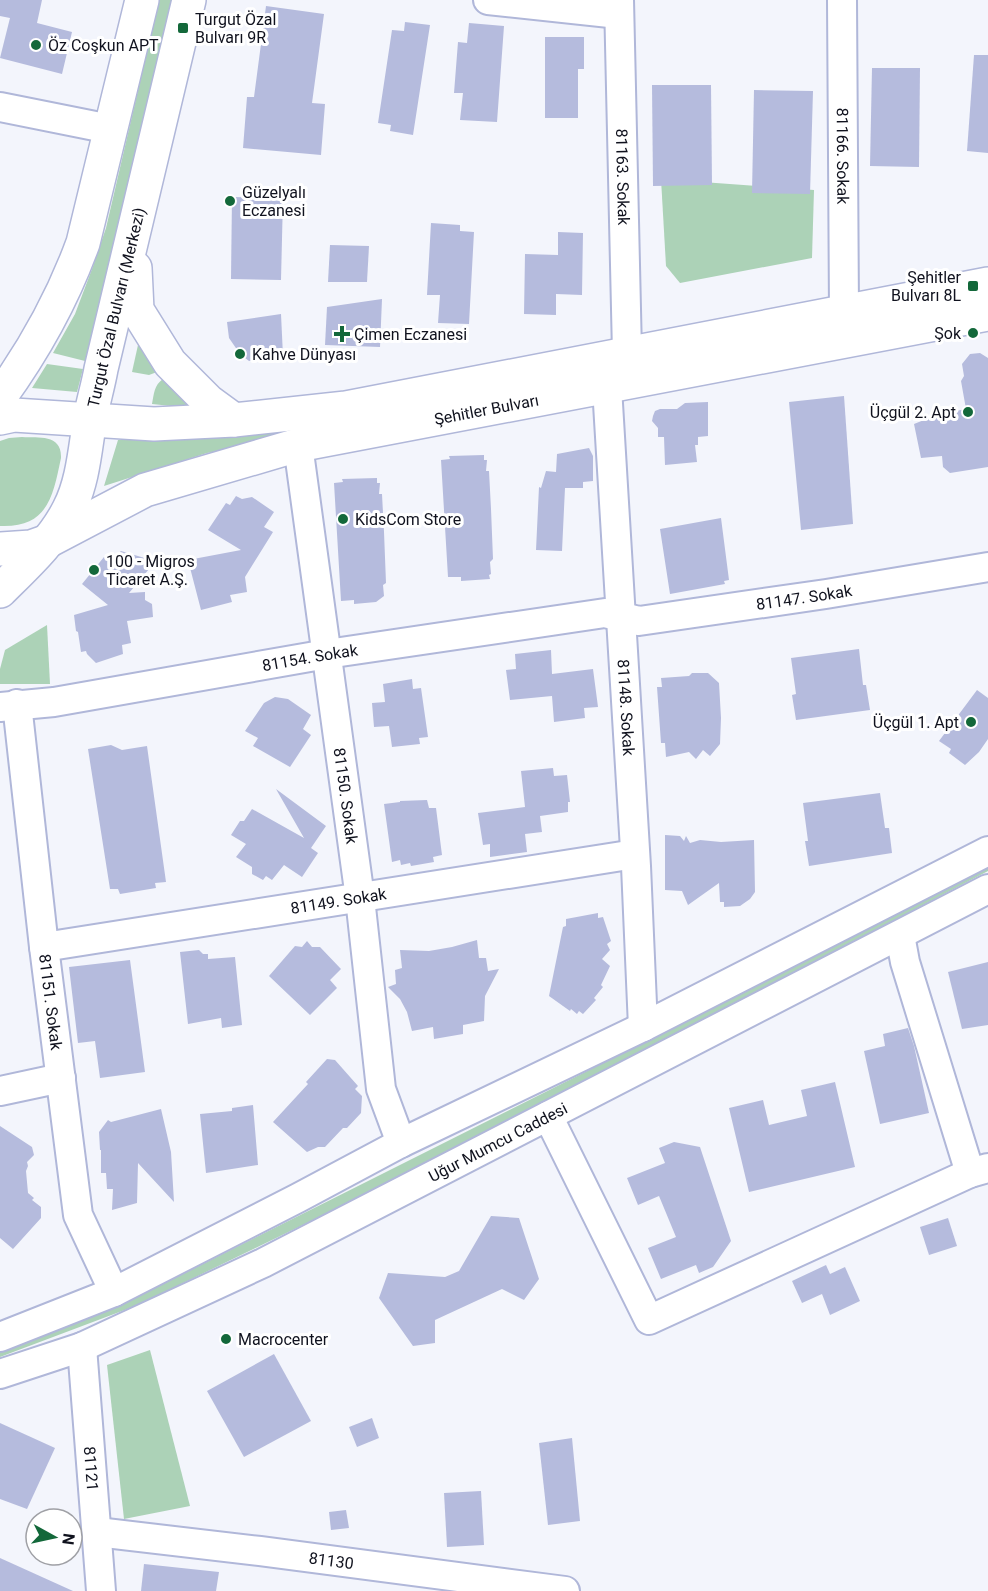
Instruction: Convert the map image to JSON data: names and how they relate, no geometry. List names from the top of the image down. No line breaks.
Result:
{"streets":{"main road":["Turgut Özal Bulvarı (Merkezi)","Şehitler Bulvarı"],"street":["81166. Sokak","81163. Sokak","81147. Sokak","81154. Sokak","81148. Sokak","81150. Sokak","81149. Sokak","81151. Sokak","Uğur Mumcu Caddesi","81121","81130"]},"crossings":[["81166. Sokak","Şehitler Bulvarı"],["81163. Sokak","Şehitler Bulvarı"],["Turgut Özal Bulvarı (Merkezi)","Şehitler Bulvarı"],["Şehitler Bulvarı","81148. Sokak"],["Şehitler Bulvarı","81150. Sokak"],["81147. Sokak","81154. Sokak"],["81147. Sokak","81148. Sokak"],["81154. Sokak","81148. Sokak"],["81154. Sokak","81150. Sokak"],["81154. Sokak","81151. Sokak"],["81148. Sokak","81149. Sokak"],["81150. Sokak","81149. Sokak"],["81149. Sokak","81151. Sokak"],["Uğur Mumcu Caddesi","81121"],["81121","81130"]],"places":{"transit":["Turgut Özal Bulvarı 9R","Şehitler Bulvarı 8L"],"other":["Öz Coşkun APT","Güzelyalı Eczanesi","Şok","Kahve Dünyası","Üçgül 2. Apt","KidsCom Store","100 - Migros Ticaret A.Ş.","Üçgül 1. Apt","Macrocenter"],"health":["Çimen Eczanesi"]},"north":"right"}
